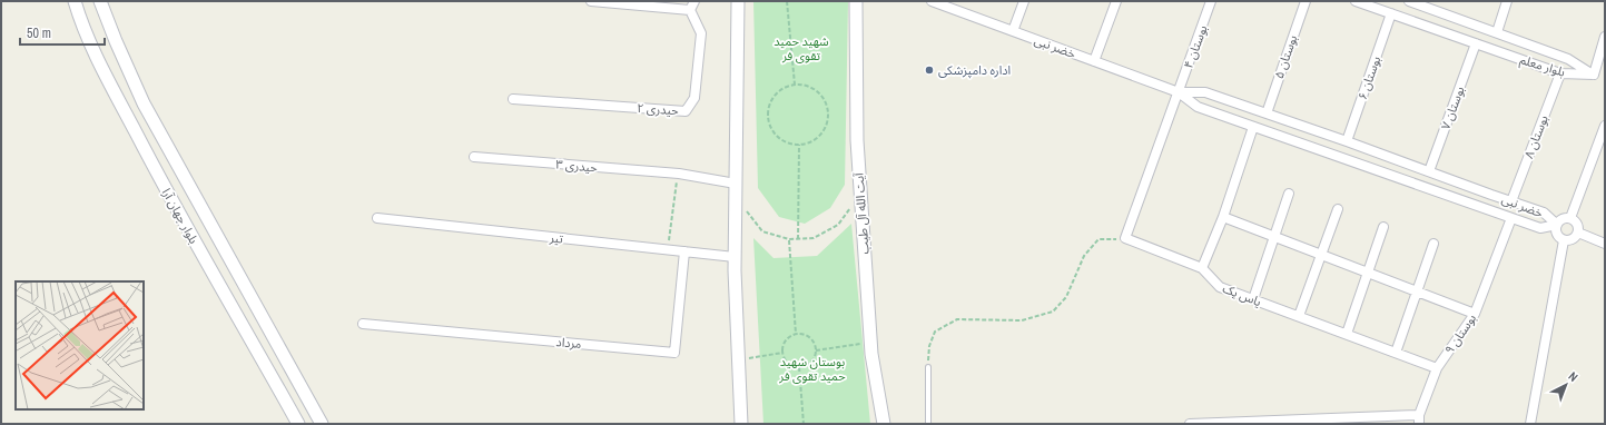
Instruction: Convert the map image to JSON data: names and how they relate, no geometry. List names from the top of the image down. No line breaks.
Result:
{"streets":{"main road":["آیت الله آل طیب","بلوار جهان آرا"],"street":["خضر نبی","بوستان ۴","بوستان ۵","بلوار معلم","بوستان ۶","بوستان ۷","حیدری ۲","بوستان ۸","حیدری ۳","تیر","یاس یک","بوستان ۹","مرداد"]},"crossings":[["خضر نبی","بوستان ۴"],["خضر نبی","بوستان ۵"],["خضر نبی","بوستان ۶"],["خضر نبی","بوستان ۷"],["خضر نبی","بوستان ۸"],["خضر نبی","بوستان ۹"],["بلوار معلم","بوستان ۶"],["بلوار معلم","بوستان ۷"],["بلوار معلم","بوستان ۸"],["تیر","مرداد"],["یاس یک","بوستان ۹"]],"parks":["شهید حمید تقوی فر","بوستان شهید حمید تقوی فر"],"places":["اداره دامپزشکی"],"scale_bar":"50 m","north":"top right"}
